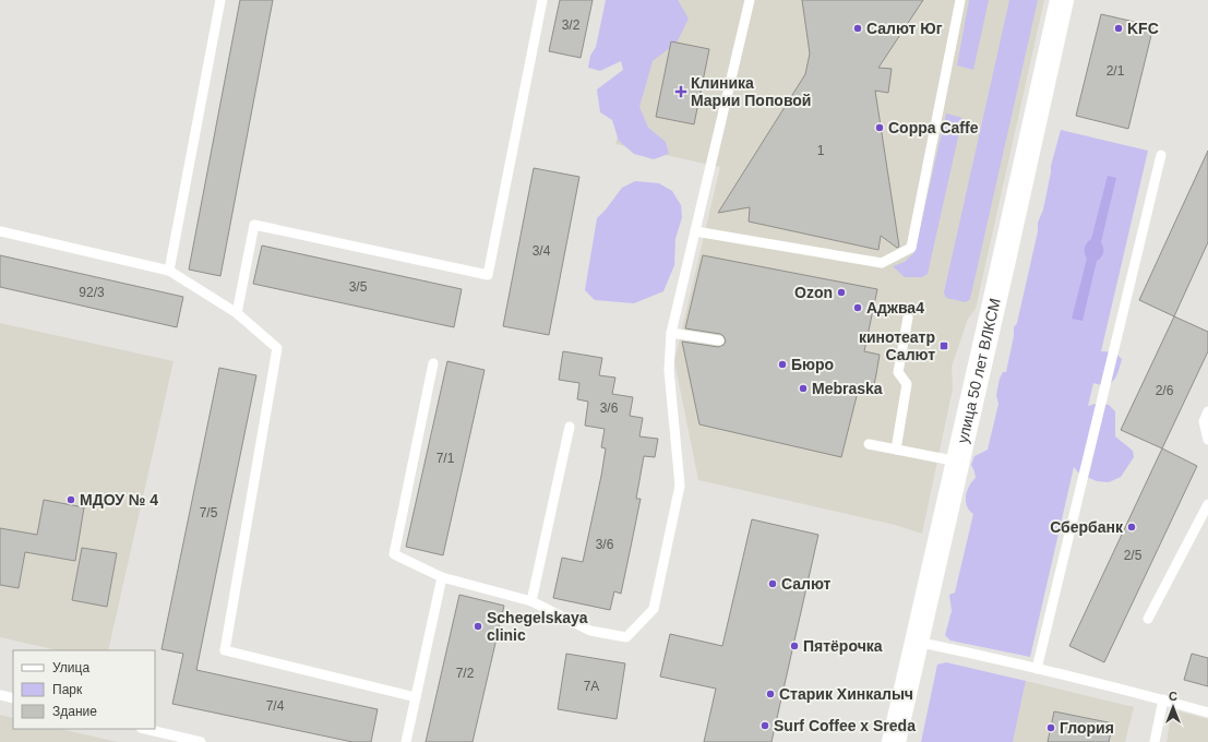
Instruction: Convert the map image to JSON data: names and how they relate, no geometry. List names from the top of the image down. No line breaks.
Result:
{"streets":{"street":["улица 50 лет ВЛКСМ"]},"places":{"other":["Салют Юг","KFC","Coppa Caffe","Ozon","Аджва4","Бюро","Mebraska","МДОУ № 4","Сбербанк","Салют","Schegelskaya clinic","Пятёрочка","Старик Хинкалыч","Surf Coffee x Sreda","Глория"],"health":["Клиника Марии Поповой"],"transit":["кинотеатр Салют"]},"house_numbers":["3/2","2/1","1","3/4","3/5","92/3","2/6","3/6","7/1","7/5","3/6","2/5","7/2","7А","7/4"],"legend":["Улица","Парк","Здание"],"north":"top"}
